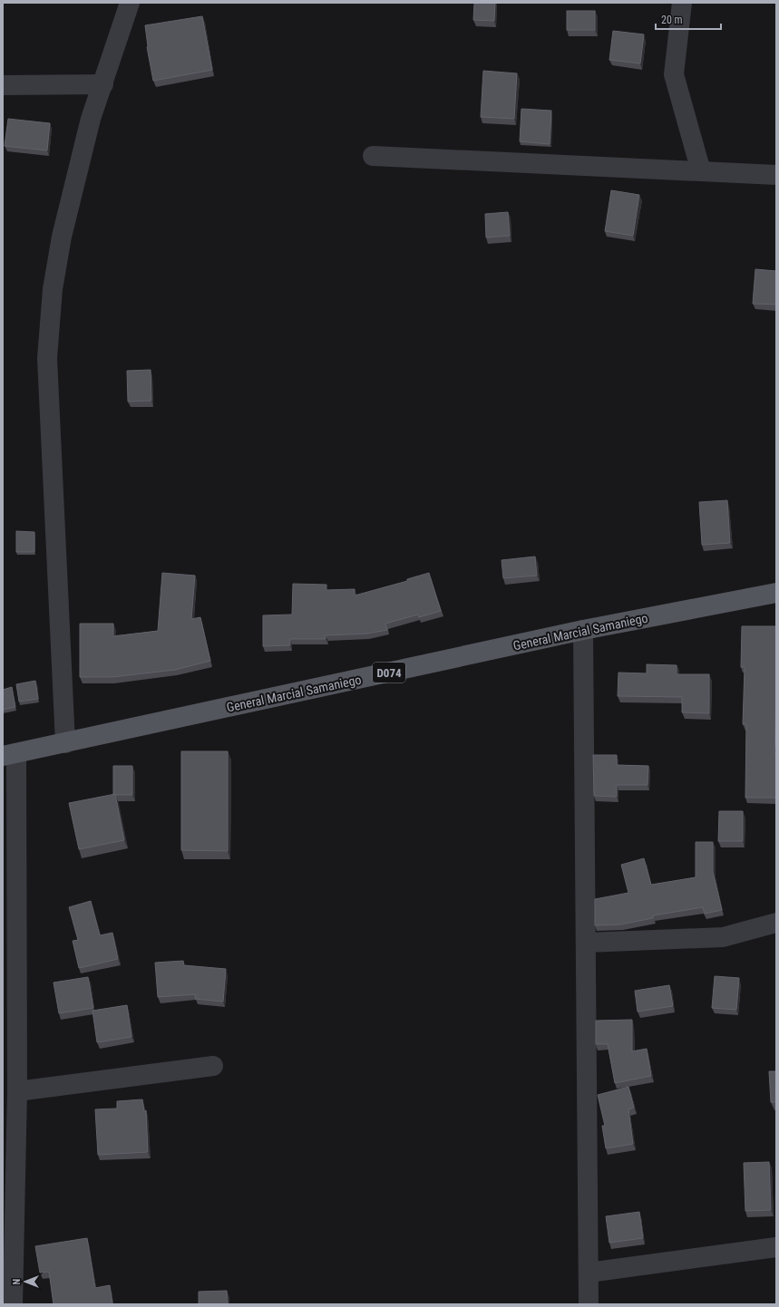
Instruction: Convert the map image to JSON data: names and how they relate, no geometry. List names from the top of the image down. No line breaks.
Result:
{"streets":{"main road":["General Marcial Samaniego","D074"]},"scale_bar":"20 m","north":"left"}
